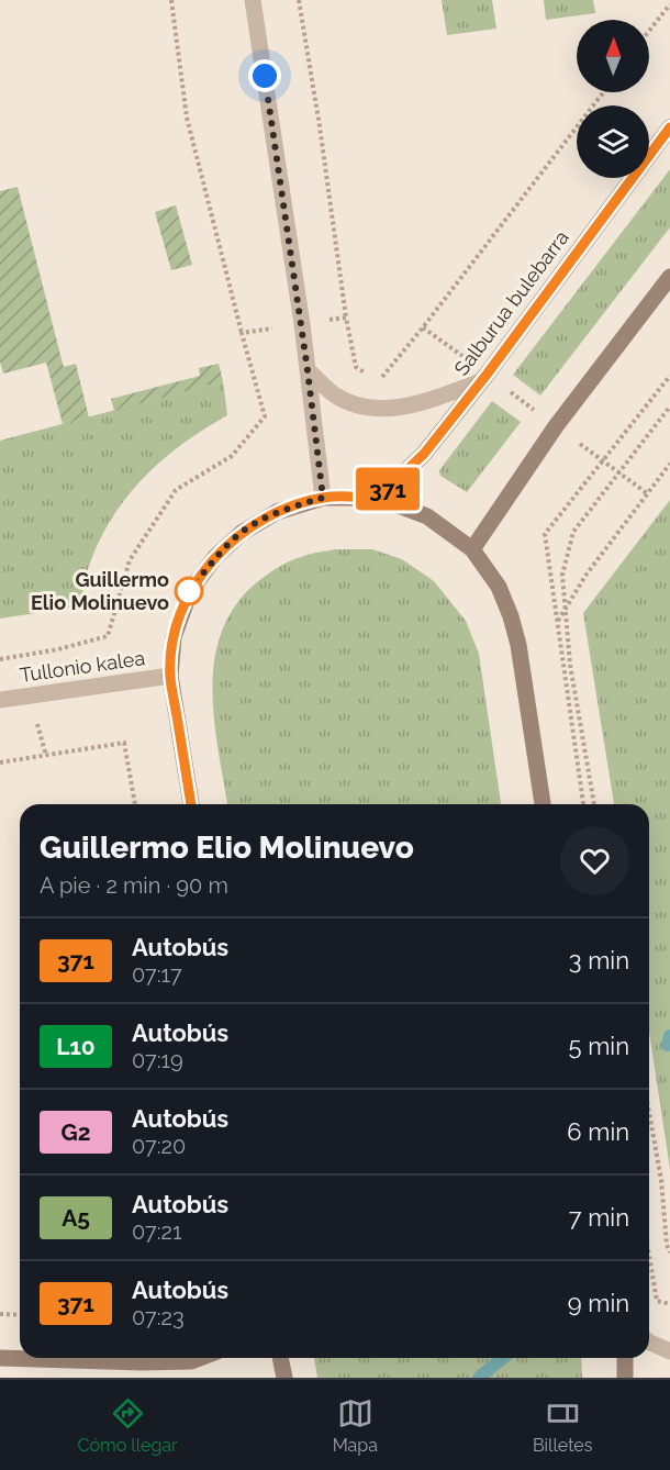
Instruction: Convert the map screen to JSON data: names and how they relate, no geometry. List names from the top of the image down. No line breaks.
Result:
{"streets":{"main road":["Salburua bulebarra"],"street":["Tullonio kalea"]},"places":["Guillermo Elio Molinuevo"],"lines":["bus line 371"],"north":"top","page":{"on_map":"371","heading":["Guillermo Elio Molinuevo","A pie · 2 min · 90 m"],"list":[{"mark":"371","name":"Autobús","note":"07:17","value":"3 min"},{"mark":"L10","name":"Autobús","note":"07:19","value":"5 min"},{"mark":"G2","name":"Autobús","note":"07:20","value":"6 min"},{"mark":"A5","name":"Autobús","note":"07:21","value":"7 min"},{"mark":"371","name":"Autobús","note":"07:23","value":"9 min"}],"tabs":["Cómo llegar","Mapa","Billetes"]}}
